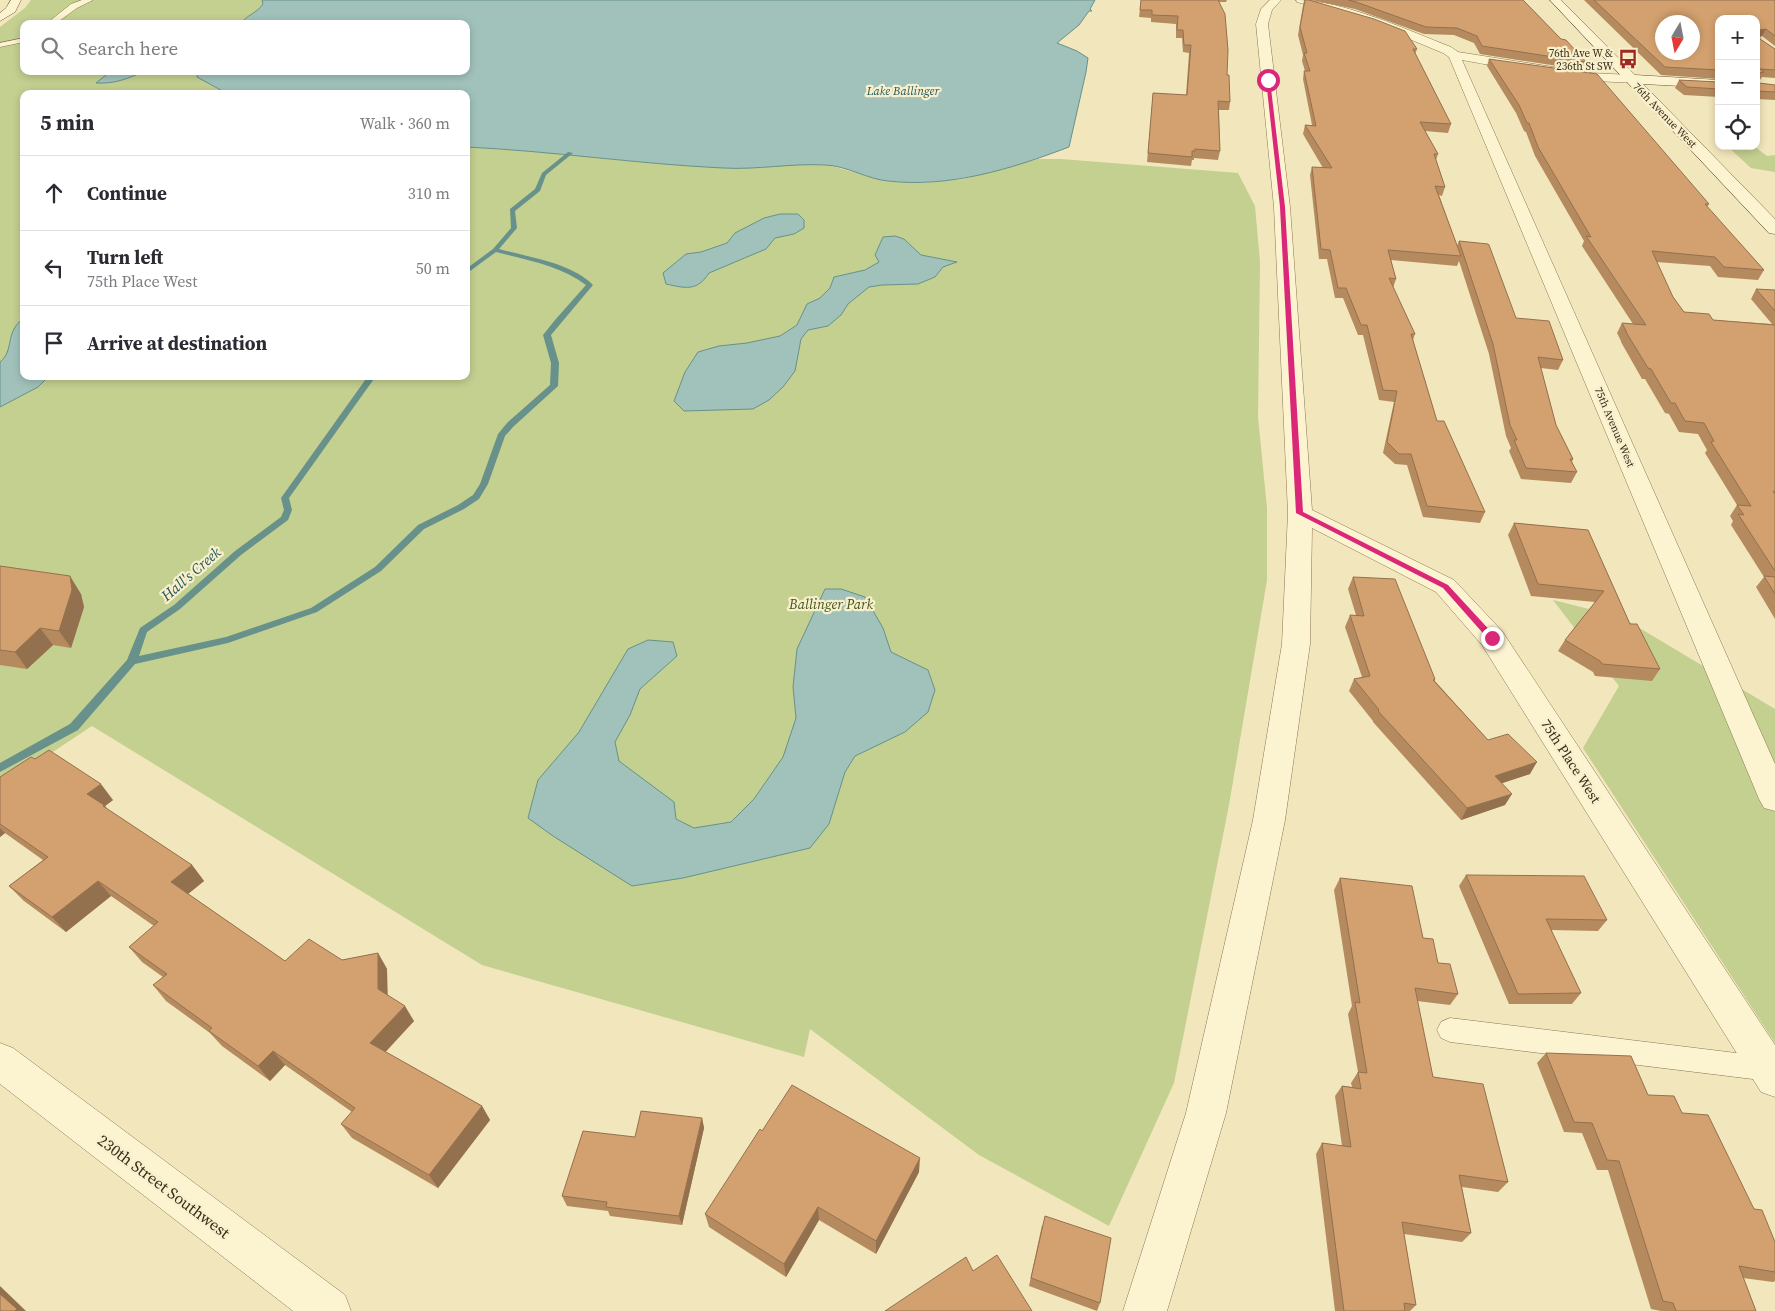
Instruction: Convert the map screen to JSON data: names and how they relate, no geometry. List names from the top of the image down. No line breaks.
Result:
{"streets":{"street":["76th Avenue West","75th Avenue West","75th Place West","230th Street Southwest"]},"water":["Lake Ballinger","Hall's Creek"],"parks":["Ballinger Park"],"places":{"bus stop":["76th Ave W & 236th St SW"]},"north":"bottom","page":{"map_buttons":["+","−"],"search":"Search here","heading":["5 min","Walk · 360 m"],"list":[["Continue","310 m"],["Turn left","75th Place West","50 m"],"Arrive at destination"]}}
